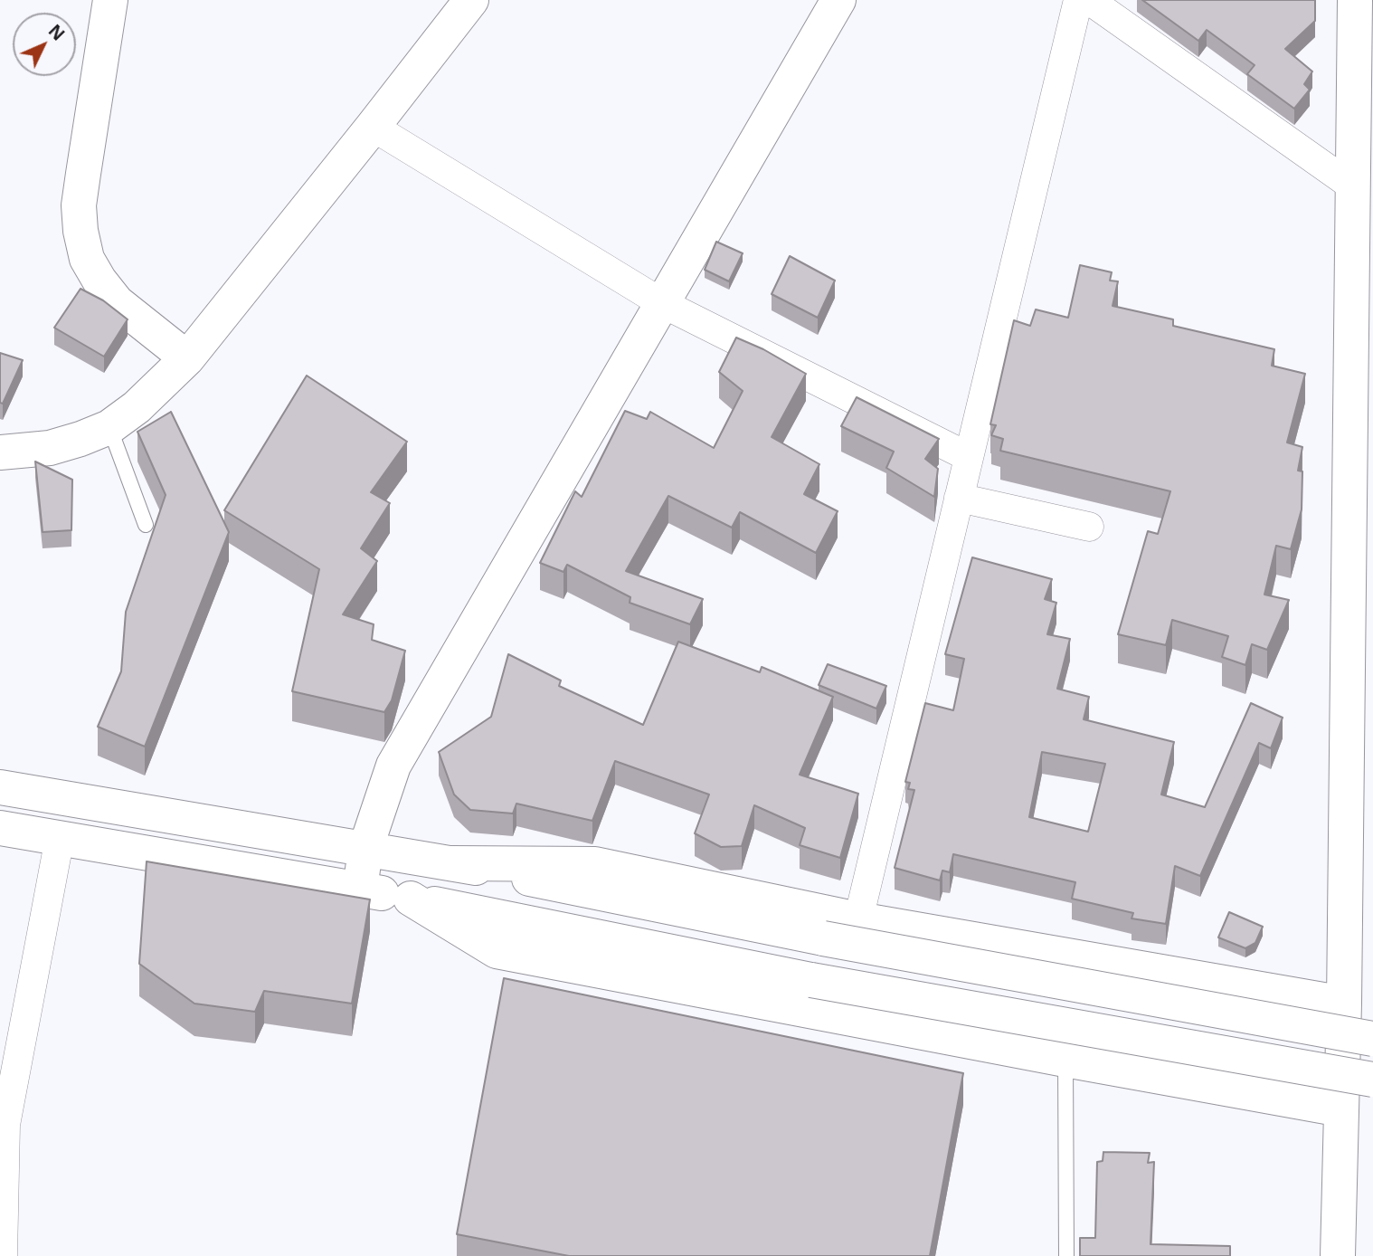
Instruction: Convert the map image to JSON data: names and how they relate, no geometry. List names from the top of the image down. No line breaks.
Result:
{"north":"top right"}
